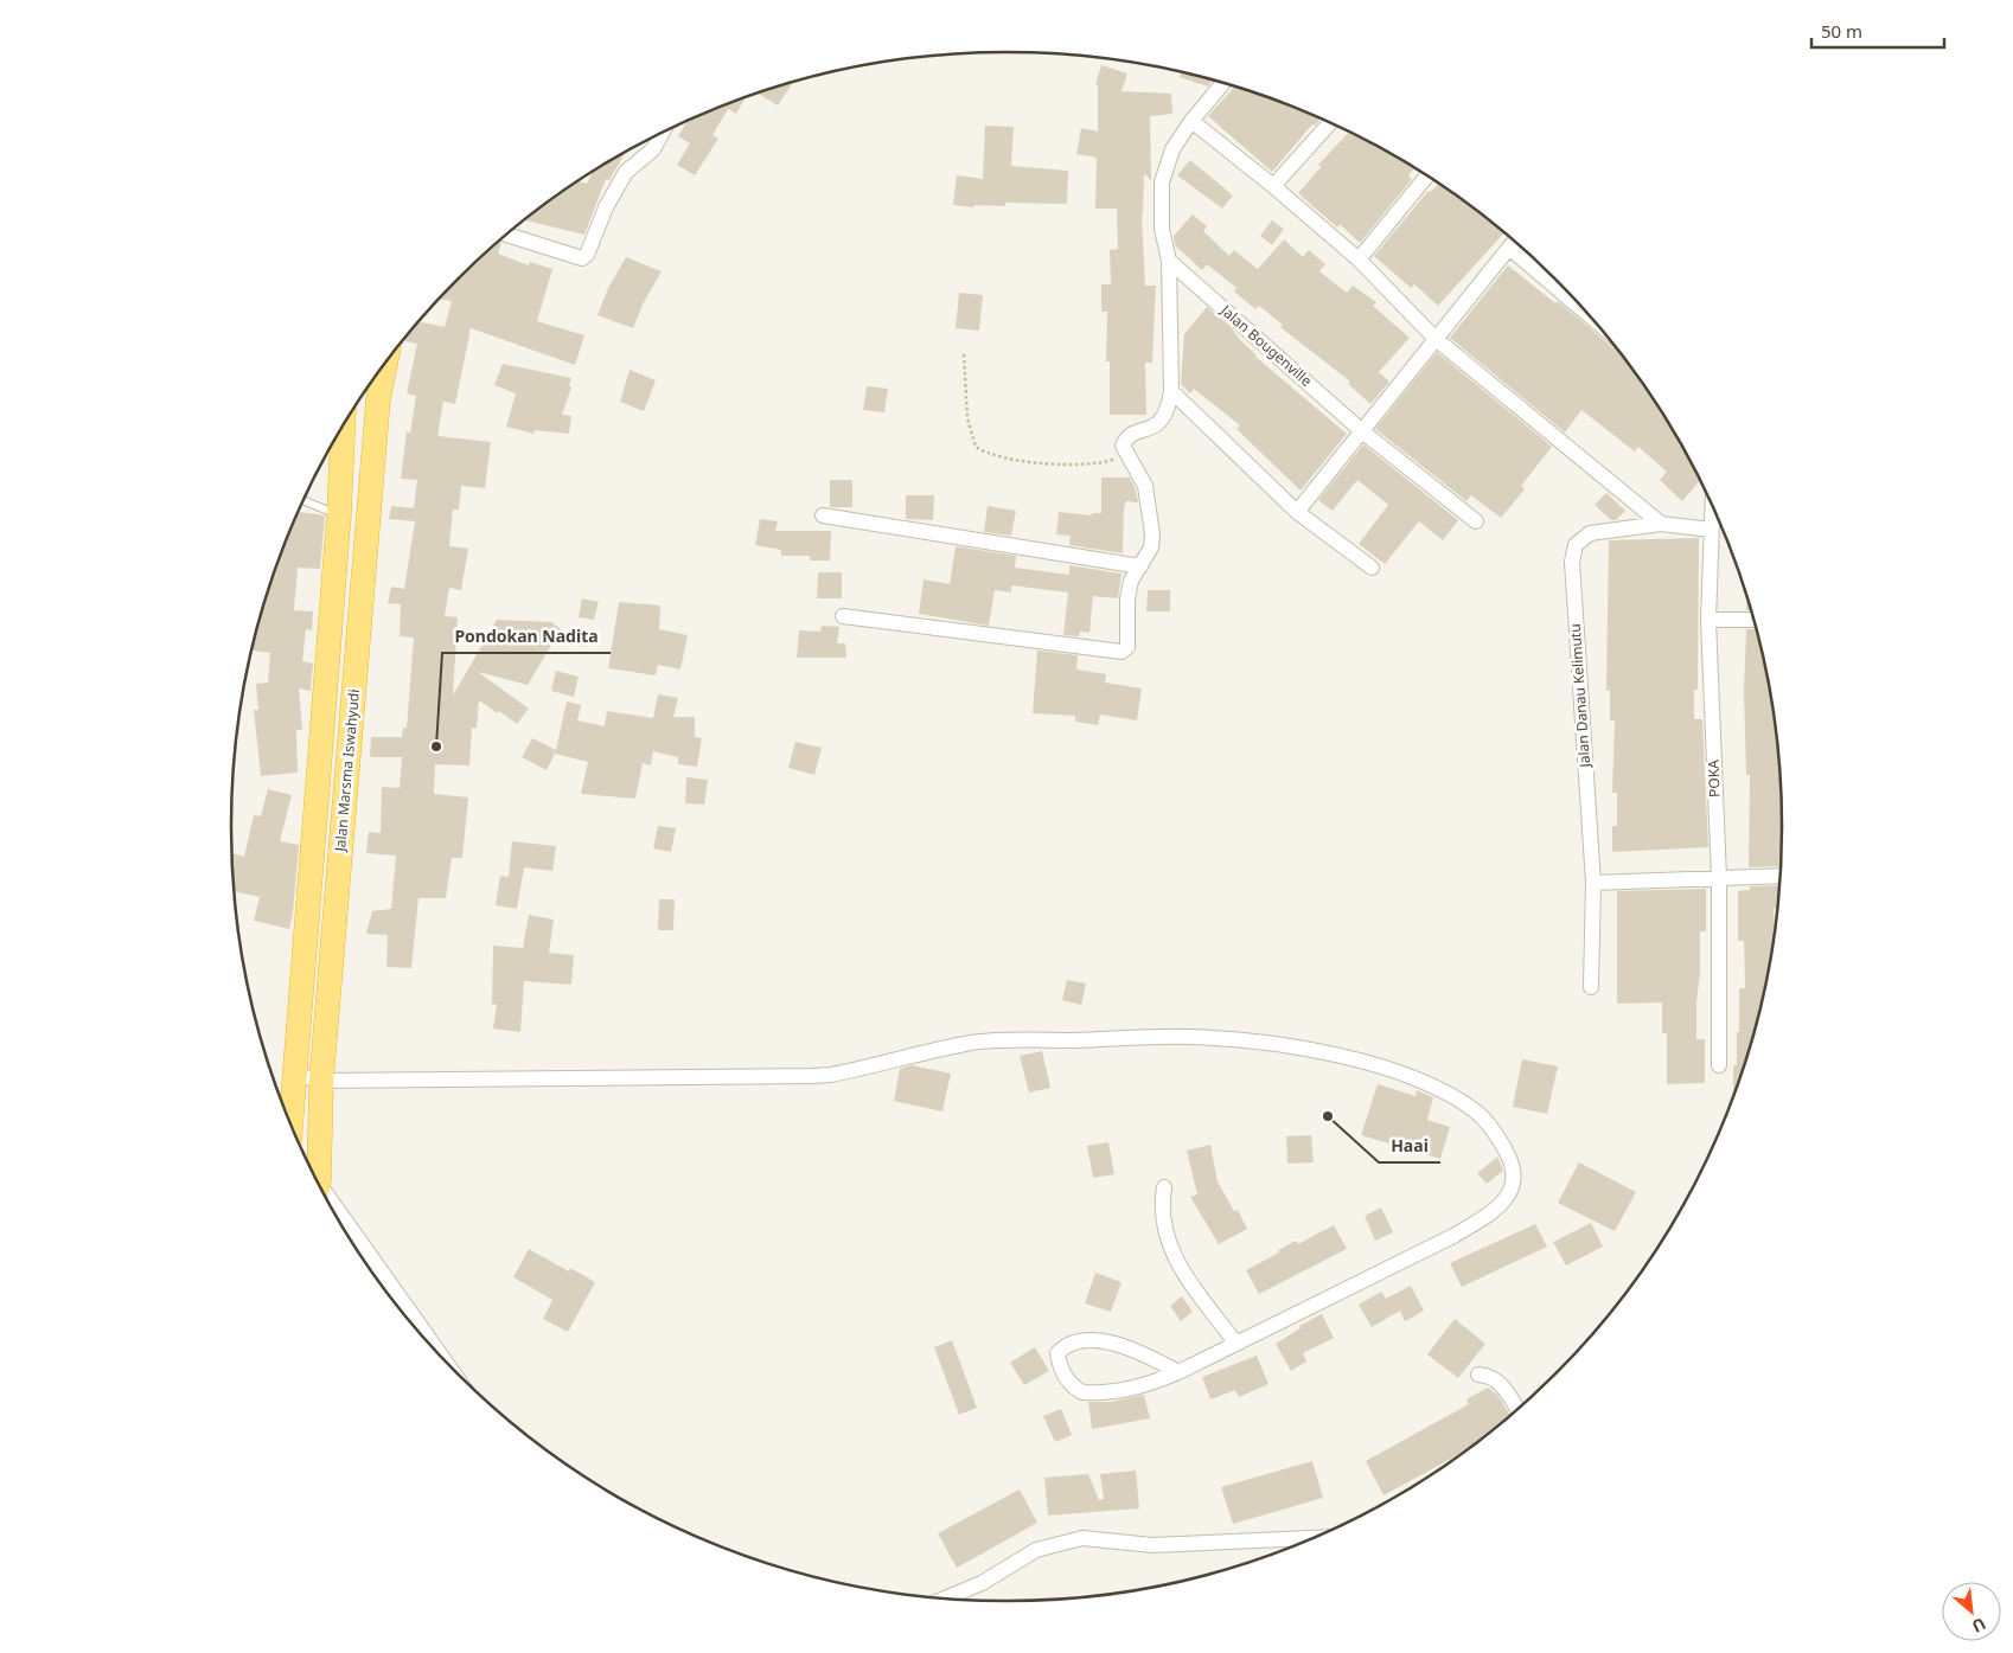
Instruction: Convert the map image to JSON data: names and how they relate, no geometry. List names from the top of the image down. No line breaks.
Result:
{"streets":{"highway":["Jalan Marsma Iswahyudi"],"street":["Jalan Bougenville","Jalan Danau Kelimutu","POKA"]},"crossings":[["Jalan Danau Kelimutu","POKA"]],"places":["Pondokan Nadita","Haai"],"scale_bar":"50 m","north":"bottom right"}
